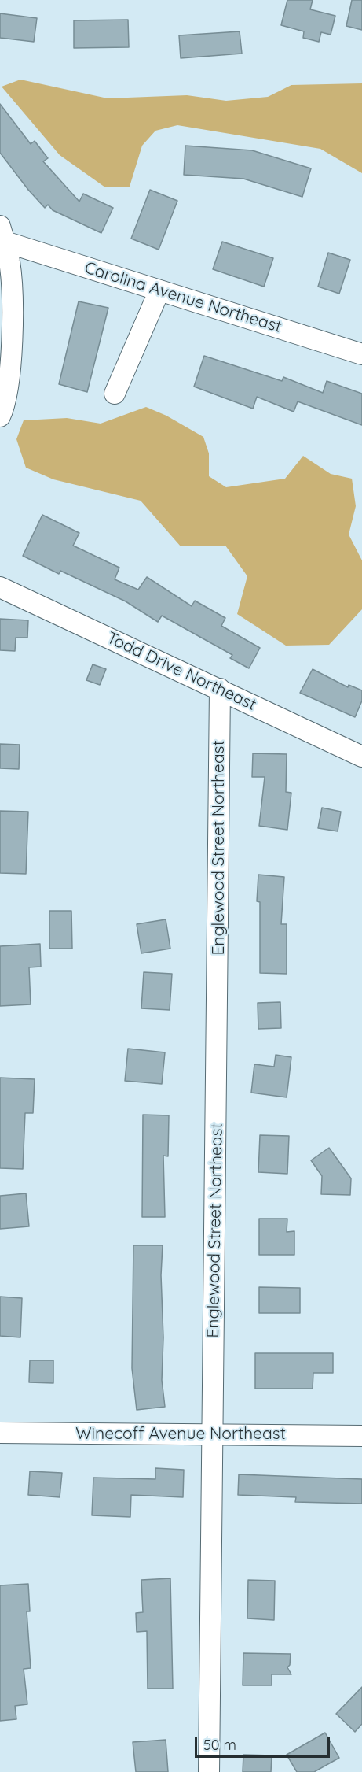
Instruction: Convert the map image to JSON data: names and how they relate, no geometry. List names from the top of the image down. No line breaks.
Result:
{"streets":{"street":["Carolina Avenue Northeast","Todd Drive Northeast","Englewood Street Northeast","Winecoff Avenue Northeast"]},"crossings":[["Todd Drive Northeast","Englewood Street Northeast"],["Englewood Street Northeast","Winecoff Avenue Northeast"]],"scale_bar":"50 m"}
